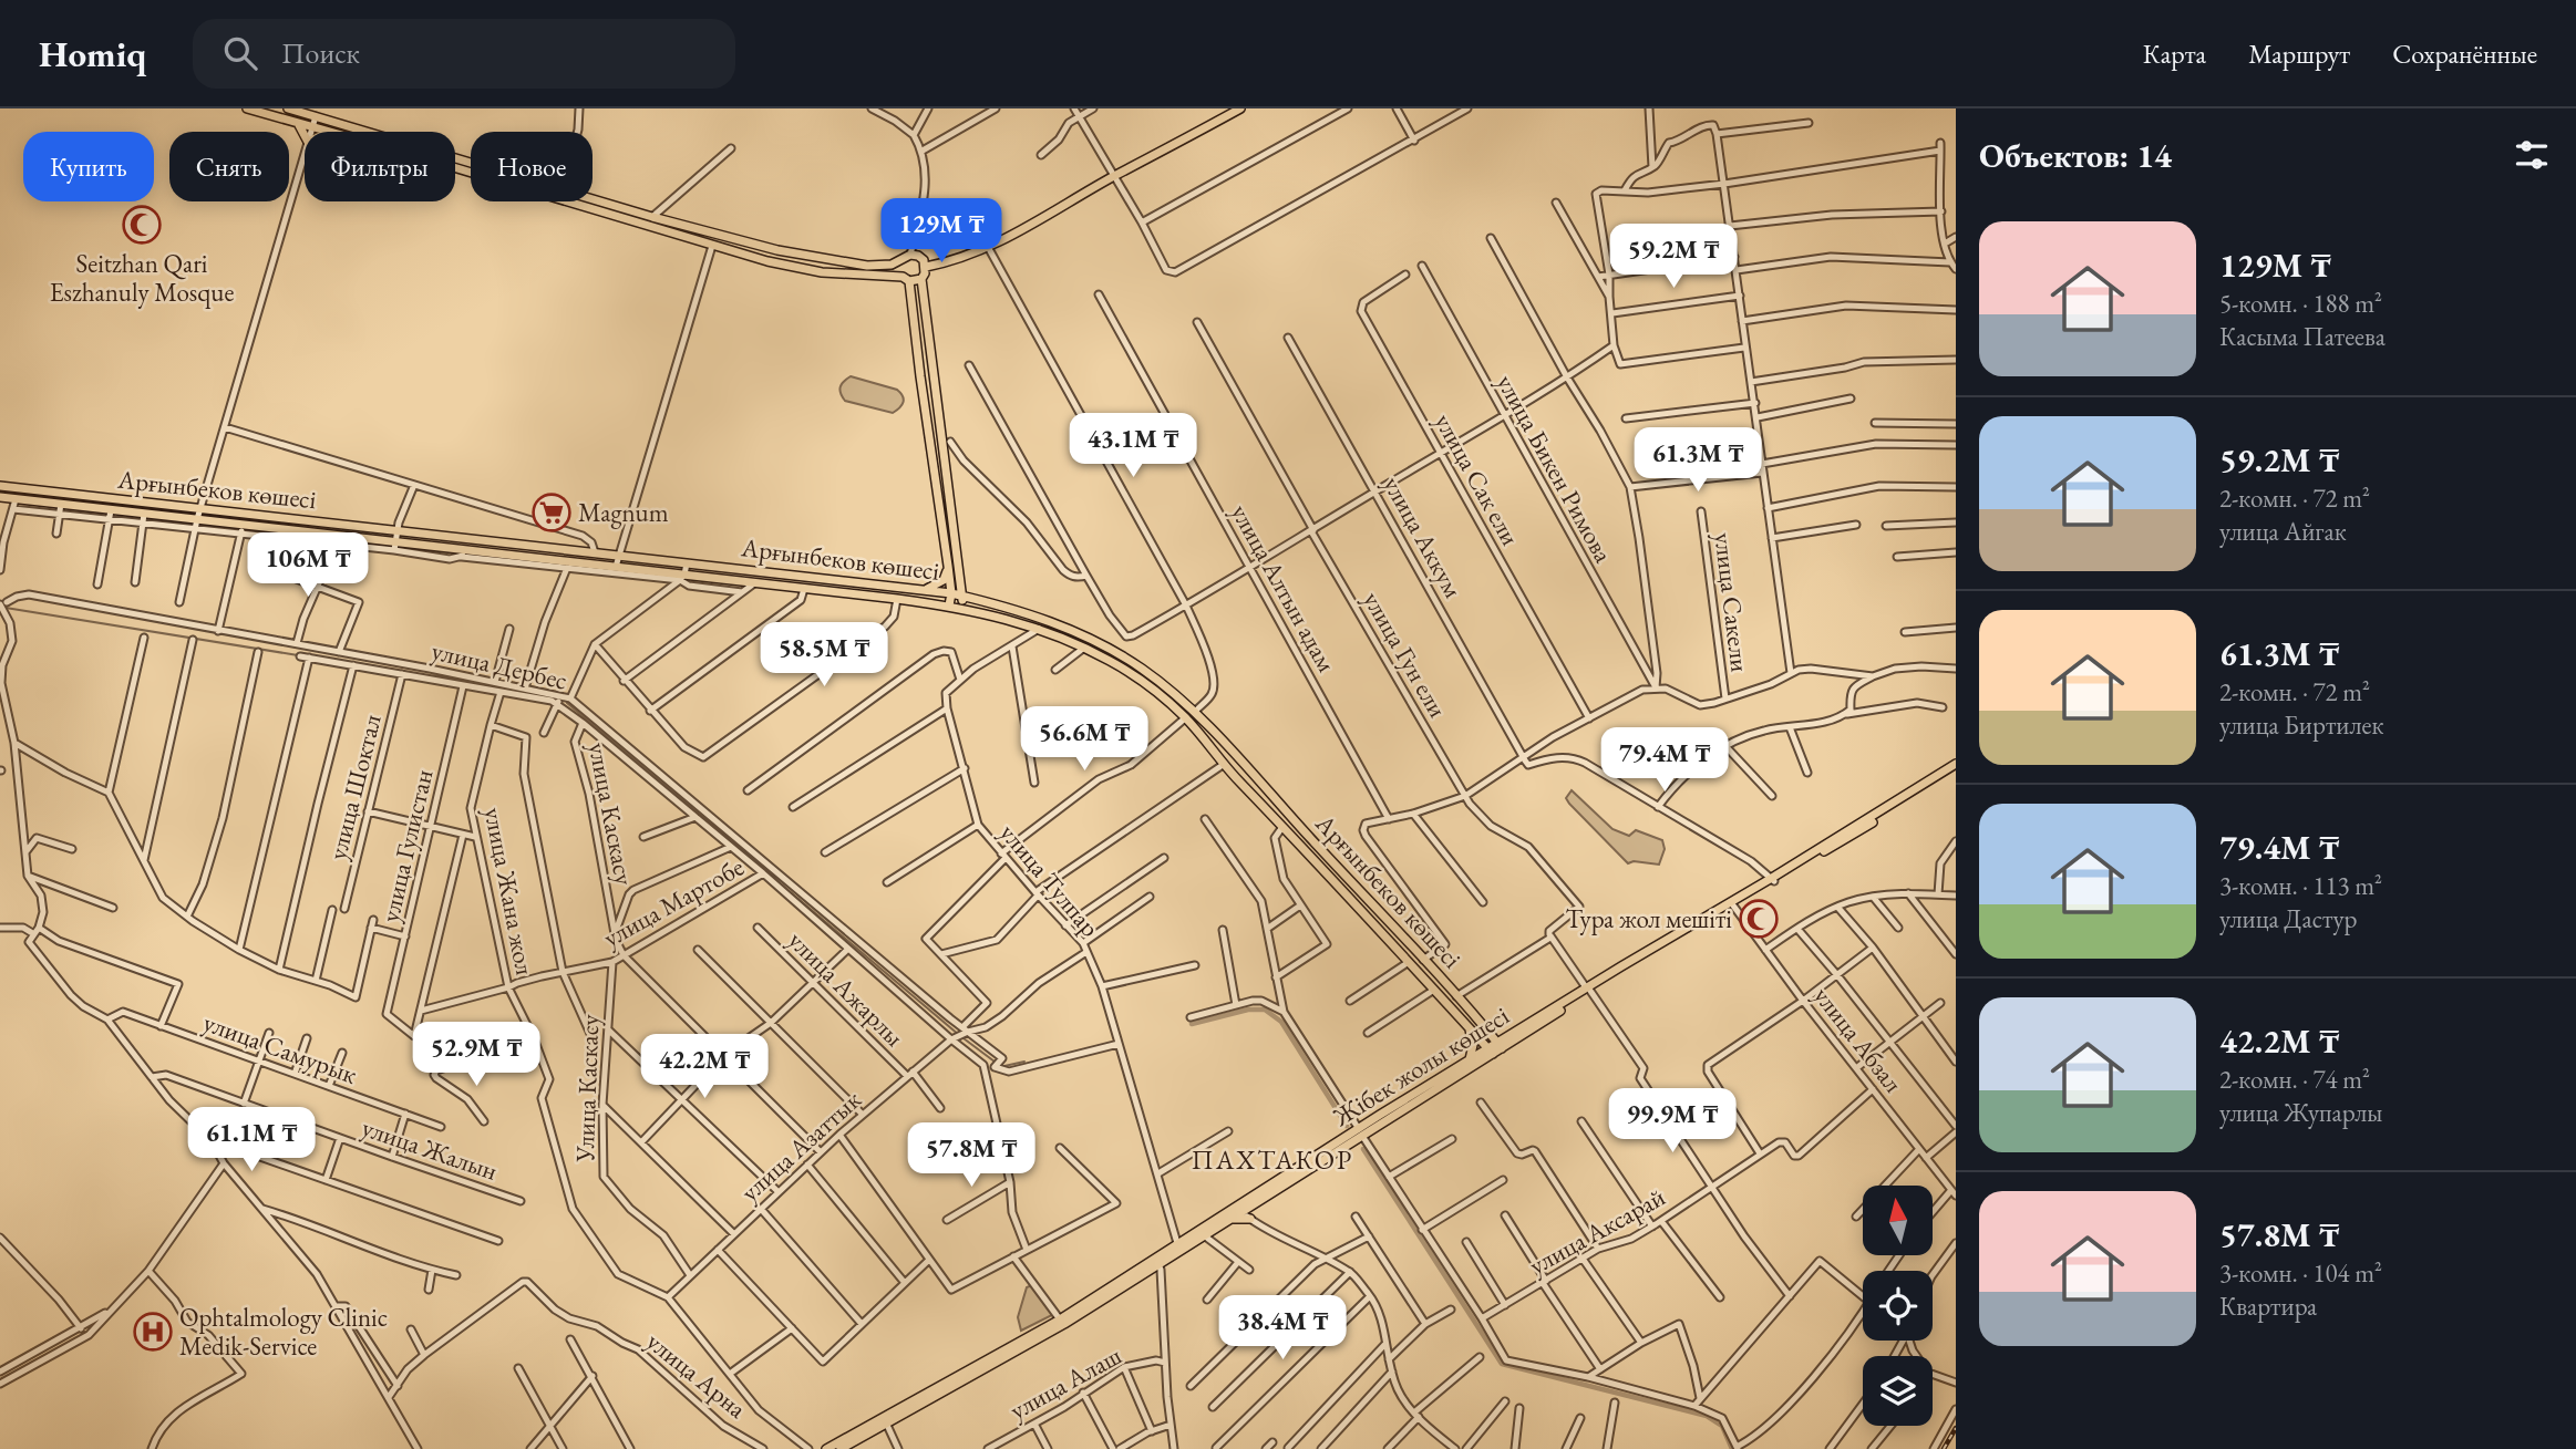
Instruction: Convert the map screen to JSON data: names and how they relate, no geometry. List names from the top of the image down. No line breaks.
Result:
{"streets":{"main road":["Арғынбеков көшесі","Жібек жолы көшесі"],"street":["улица Бикен Римова","улица Сак ели","улица Аккум","улица Алтын адам","улица Сакели","улица Гун ели","улица Дербес","улица Шоктал","улица Каскасу","улица Гулистан","улица Тулпар","улица Жана жол","улица Мартобе","улица Ажарлы","улица Абзал","улица Самурык","Улица Каскасу","улица Азаттык","улица Жалын","улица Аксарай","улица Арна","улица Алаш"]},"crossings":[["Арғынбеков көшесі","Жібек жолы көшесі"],["улица Дербес","улица Шоктал"],["улица Дербес","улица Каскасу"],["улица Дербес","улица Гулистан"],["улица Дербес","улица Жана жол"],["улица Дербес","улица Мартобе"],["улица Дербес","улица Азаттык"],["улица Каскасу","улица Мартобе"],["улица Гулистан","улица Мартобе"],["улица Тулпар","Жібек жолы көшесі"],["улица Тулпар","улица Азаттык"],["улица Жана жол","улица Мартобе"],["улица Жана жол","улица Азаттык"],["улица Мартобе","Улица Каскасу"],["улица Ажарлы","улица Азаттык"],["улица Абзал","Жібек жолы көшесі"],["улица Абзал","улица Аксарай"],["Улица Каскасу","улица Азаттык"]],"districts":["ПАХТАКОР"],"places":{"mosque":["Seitzhan Qari Eszhanuly Mosque","Тура жол мешіті"],"supermarket":["Magnum"],"hospital":["Ophtalmology Clinic Medik-Service"]},"north":"top","page":{"header":"Homiq","search":"Поиск","nav":["Карта","Маршрут","Сохранённые"],"heading":"Объектов: 14","chip":["Купить","Снять","Фильтры","Новое"],"price":["129M ₸","59.2M ₸","43.1M ₸","61.3M ₸","106M ₸","58.5M ₸","56.6M ₸","79.4M ₸","52.9M ₸","42.2M ₸","99.9M ₸","61.1M ₸","57.8M ₸","38.4M ₸"],"list":[{"name":"129M ₸","note":"5-комн. · 188 m² · Касыма Патеева"},{"name":"59.2M ₸","note":"2-комн. · 72 m² · улица Айгак"},{"name":"61.3M ₸","note":"2-комн. · 72 m² · улица Биртилек"},{"name":"79.4M ₸","note":"3-комн. · 113 m² · улица Дастур"},{"name":"42.2M ₸","note":"2-комн. · 74 m² · улица Жупарлы"},{"name":"57.8M ₸","note":"3-комн. · 104 m² · Квартира"}]}}
